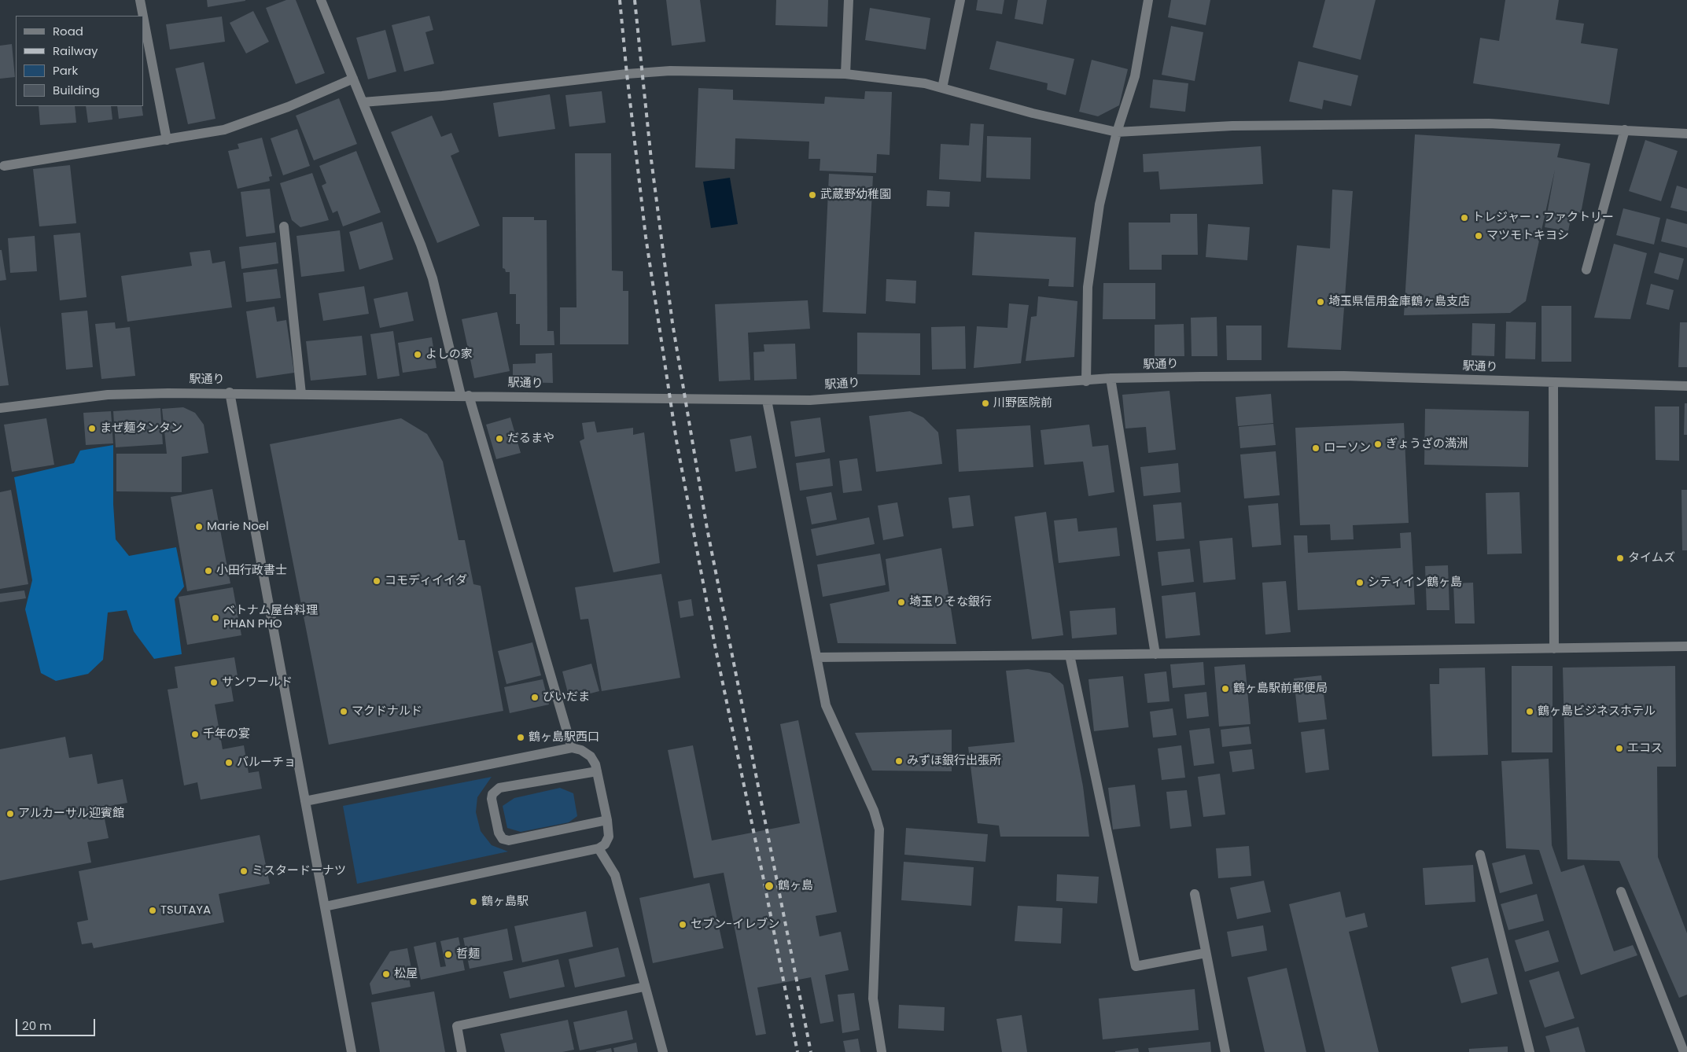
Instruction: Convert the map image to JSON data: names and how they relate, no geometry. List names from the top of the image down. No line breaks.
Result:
{"streets":{"street":["駅通り"]},"places":["武蔵野幼稚園","トレジャー・ファクトリー","マツモトキヨシ","埼玉県信用金庫鶴ヶ島支店","よしの家","川野医院前","まぜ麺タンタン","だるまや","ぎょうざの満洲","ローソン","Marie Noel","タイムズ","小田行政書士","コモディイイダ","シティイン鶴ヶ島","埼玉りそな銀行","ベトナム屋台料理 PHAN PHO","サンワールド","鶴ヶ島駅前郵便局","びいだま","マクドナルド","鶴ヶ島ビジネスホテル","千年の宴","鶴ヶ島駅西口","エコス","みずほ銀行出張所","バルーチョ","アルカーサル迎賓館","ミスタードーナツ","鶴ヶ島","鶴ヶ島駅","TSUTAYA","セブン-イレブン","哲麺","松屋"],"legend":["Road","Railway","Park","Building"],"scale_bar":"20 m"}
